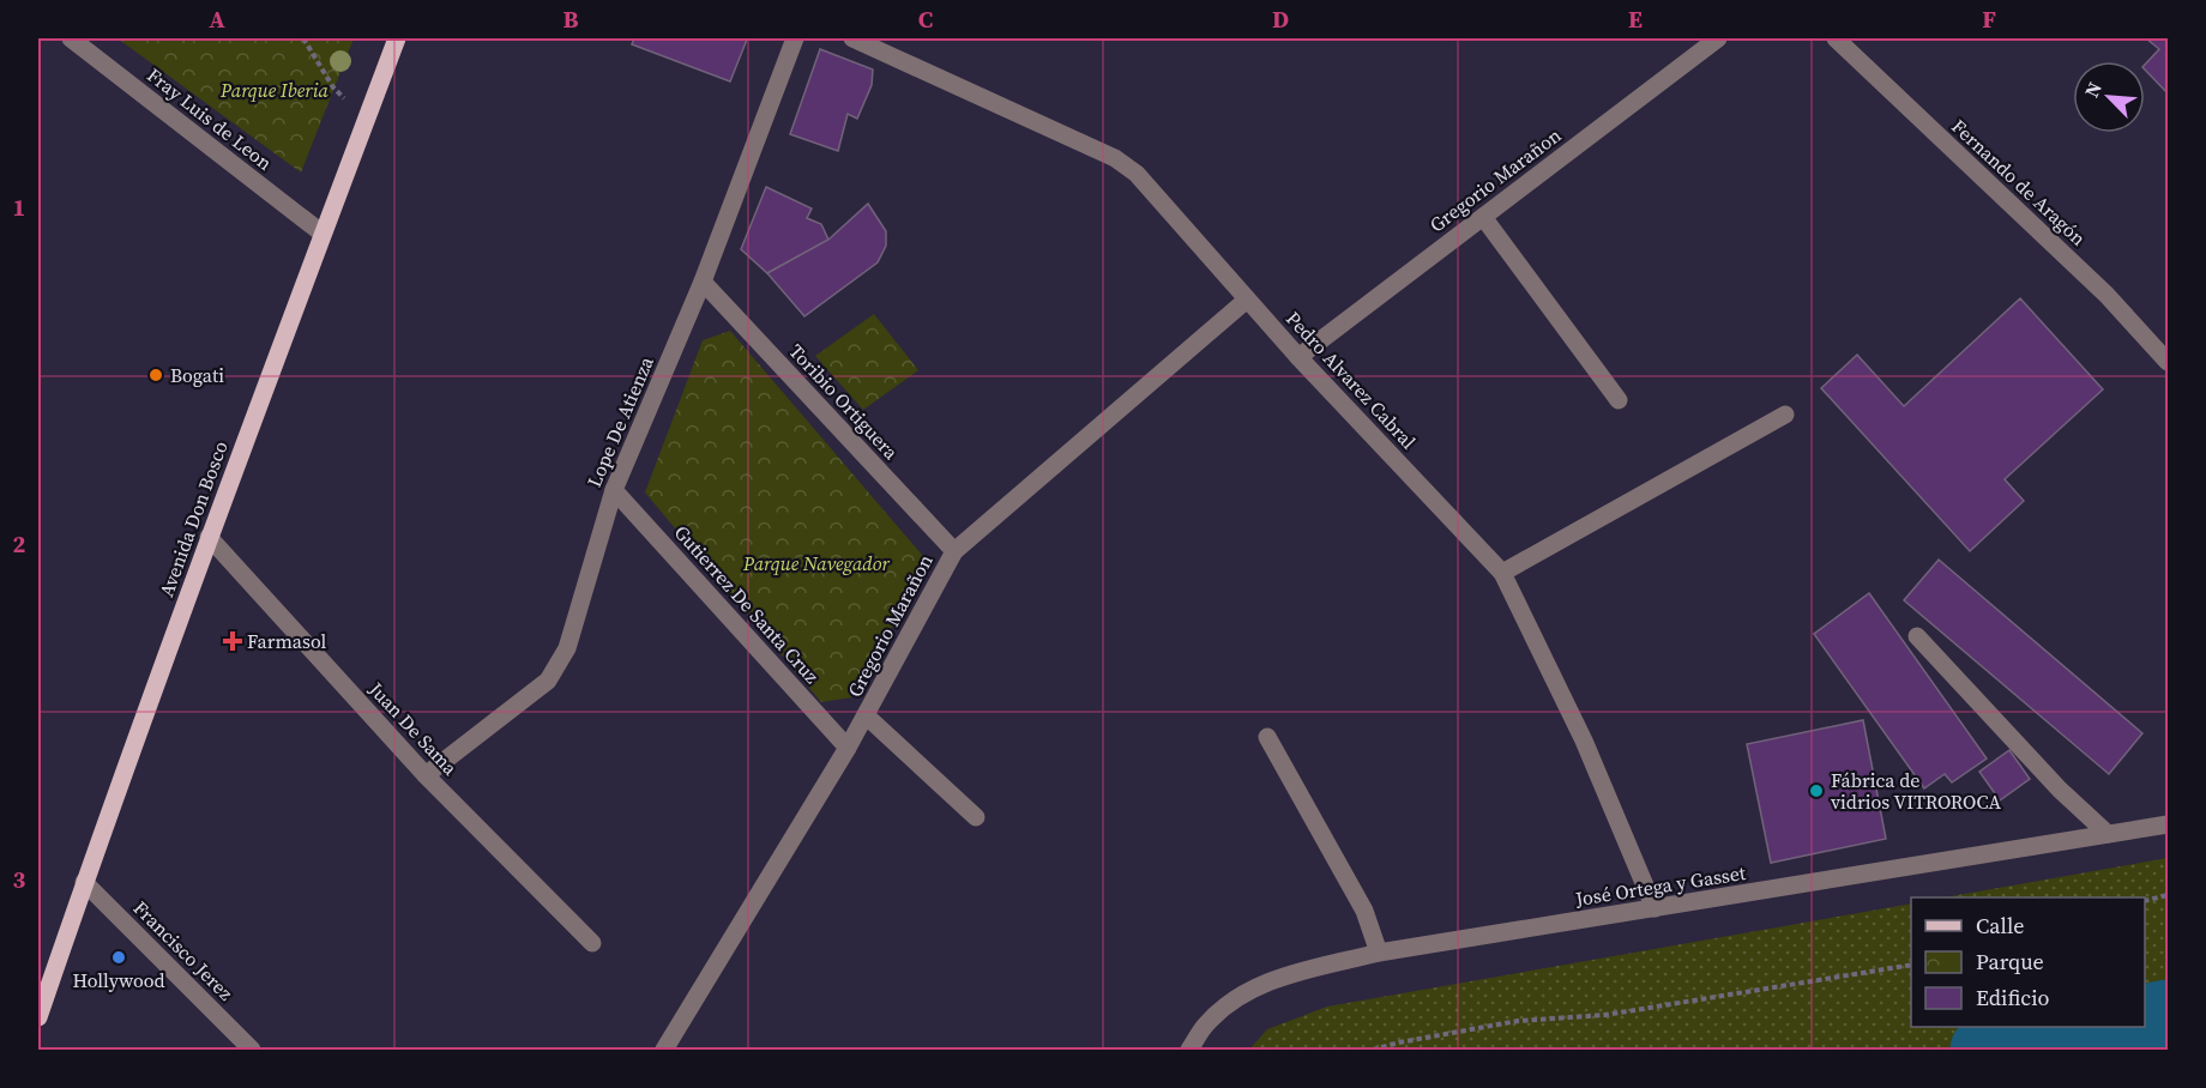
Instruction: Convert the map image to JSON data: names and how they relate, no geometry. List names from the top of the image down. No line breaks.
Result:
{"streets":{"main road":["Avenida Don Bosco"],"street":["Fray Luis de Leon","Gregorio Marañon","Fernando de Aragón","Pedro Alvarez Cabral","Toribio Ortiguera","Lope De Atienza","Gutierrez De Santa Cruz","Juan De Sama","José Ortega y Gasset","Francisco Jerez"]},"crossings":[["Fray Luis de Leon","Avenida Don Bosco"],["Gregorio Marañon","Pedro Alvarez Cabral"],["Gregorio Marañon","Toribio Ortiguera"],["Gregorio Marañon","Gutierrez De Santa Cruz"],["Pedro Alvarez Cabral","José Ortega y Gasset"],["Toribio Ortiguera","Lope De Atienza"],["Lope De Atienza","Gutierrez De Santa Cruz"],["Lope De Atienza","Juan De Sama"],["Avenida Don Bosco","Juan De Sama"],["Avenida Don Bosco","Francisco Jerez"]],"parks":["Parque Iberia","Parque Navegador"],"places":{"other":["Bogati","Fábrica de vidrios VITROROCA","Hollywood"],"health":["Farmasol"]},"legend":["Calle","Parque","Edificio"],"north":"top left","grid":{"columns":["A","B","C","D","E","F"],"rows":["1","2","3"]}}
